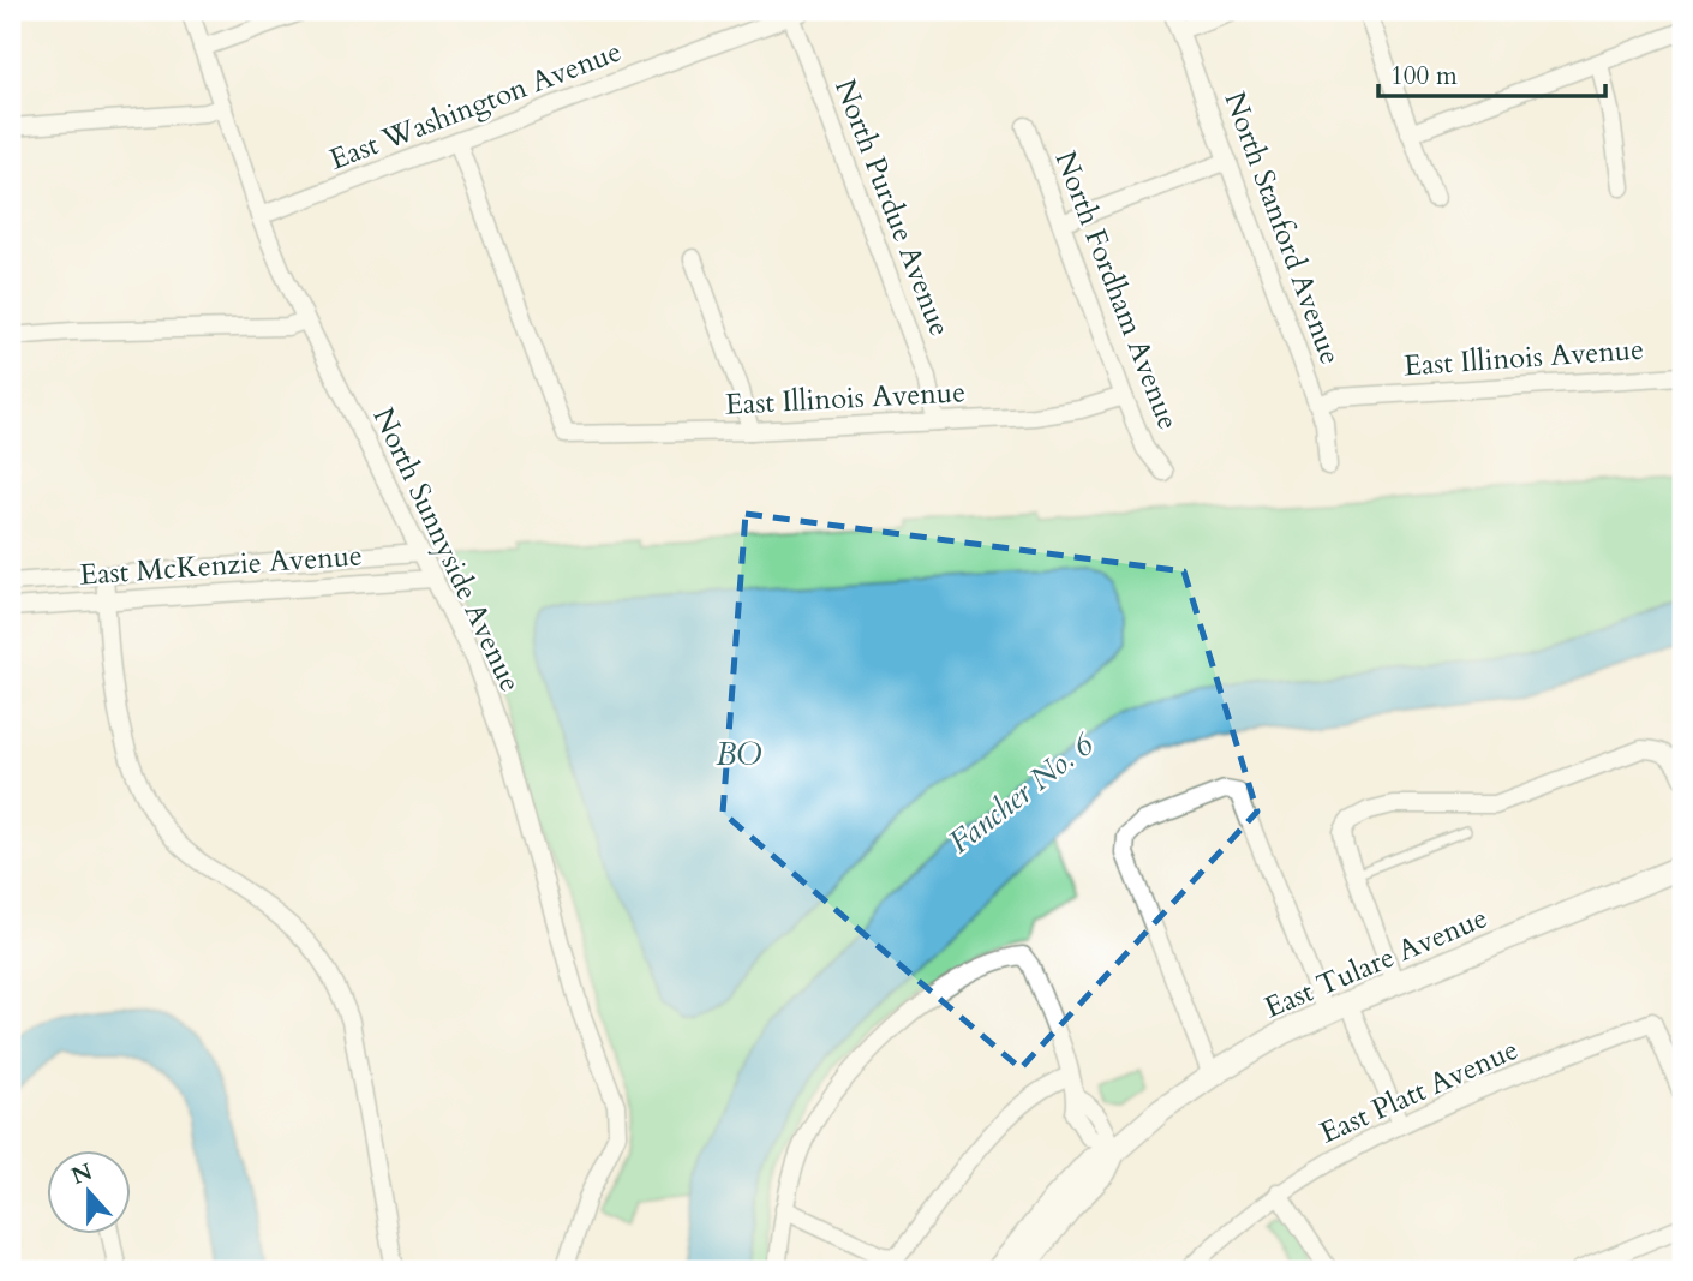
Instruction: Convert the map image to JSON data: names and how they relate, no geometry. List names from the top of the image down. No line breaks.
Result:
{"streets":{"street":["East Washington Avenue","North Purdue Avenue","North Stanford Avenue","North Fordham Avenue","East Illinois Avenue","North Sunnyside Avenue","East McKenzie Avenue","East Tulare Avenue","East Platt Avenue"]},"crossings":[["East Washington Avenue","North Purdue Avenue"],["East Washington Avenue","East Illinois Avenue"],["East Washington Avenue","North Sunnyside Avenue"],["North Purdue Avenue","East Illinois Avenue"],["North Stanford Avenue","East Illinois Avenue"],["North Fordham Avenue","East Illinois Avenue"],["North Sunnyside Avenue","East McKenzie Avenue"]],"water":["BO","Fancher No. 6"],"scale_bar":"100 m","north":"top"}
